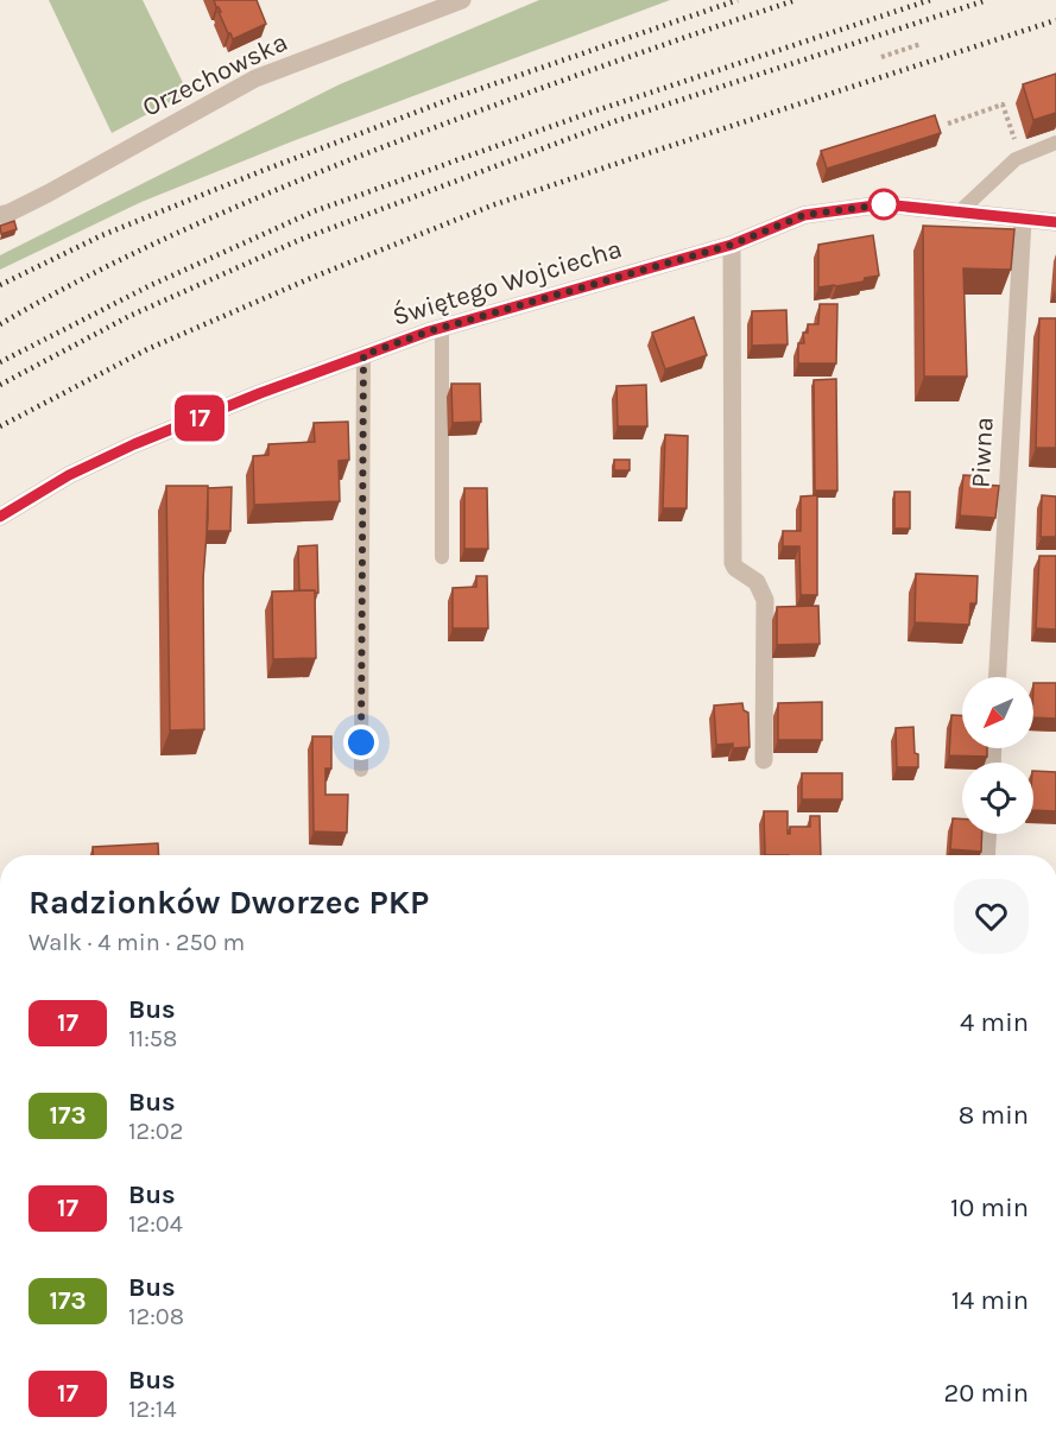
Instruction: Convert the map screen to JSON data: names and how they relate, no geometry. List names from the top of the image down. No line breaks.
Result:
{"streets":{"street":["Orzechowska","Świętego Wojciecha","Piwna"]},"crossings":[["Świętego Wojciecha","Piwna"]],"lines":["bus line 17"],"north":"bottom left","page":{"on_map":"17","heading":["Radzionków Dworzec PKP","Walk · 4 min · 250 m"],"list":[{"mark":"17","name":"Bus","note":"11:58","value":"4 min"},{"mark":"173","name":"Bus","note":"12:02","value":"8 min"},{"mark":"17","name":"Bus","note":"12:04","value":"10 min"},{"mark":"173","name":"Bus","note":"12:08","value":"14 min"},{"mark":"17","name":"Bus","note":"12:14","value":"20 min"}]}}
